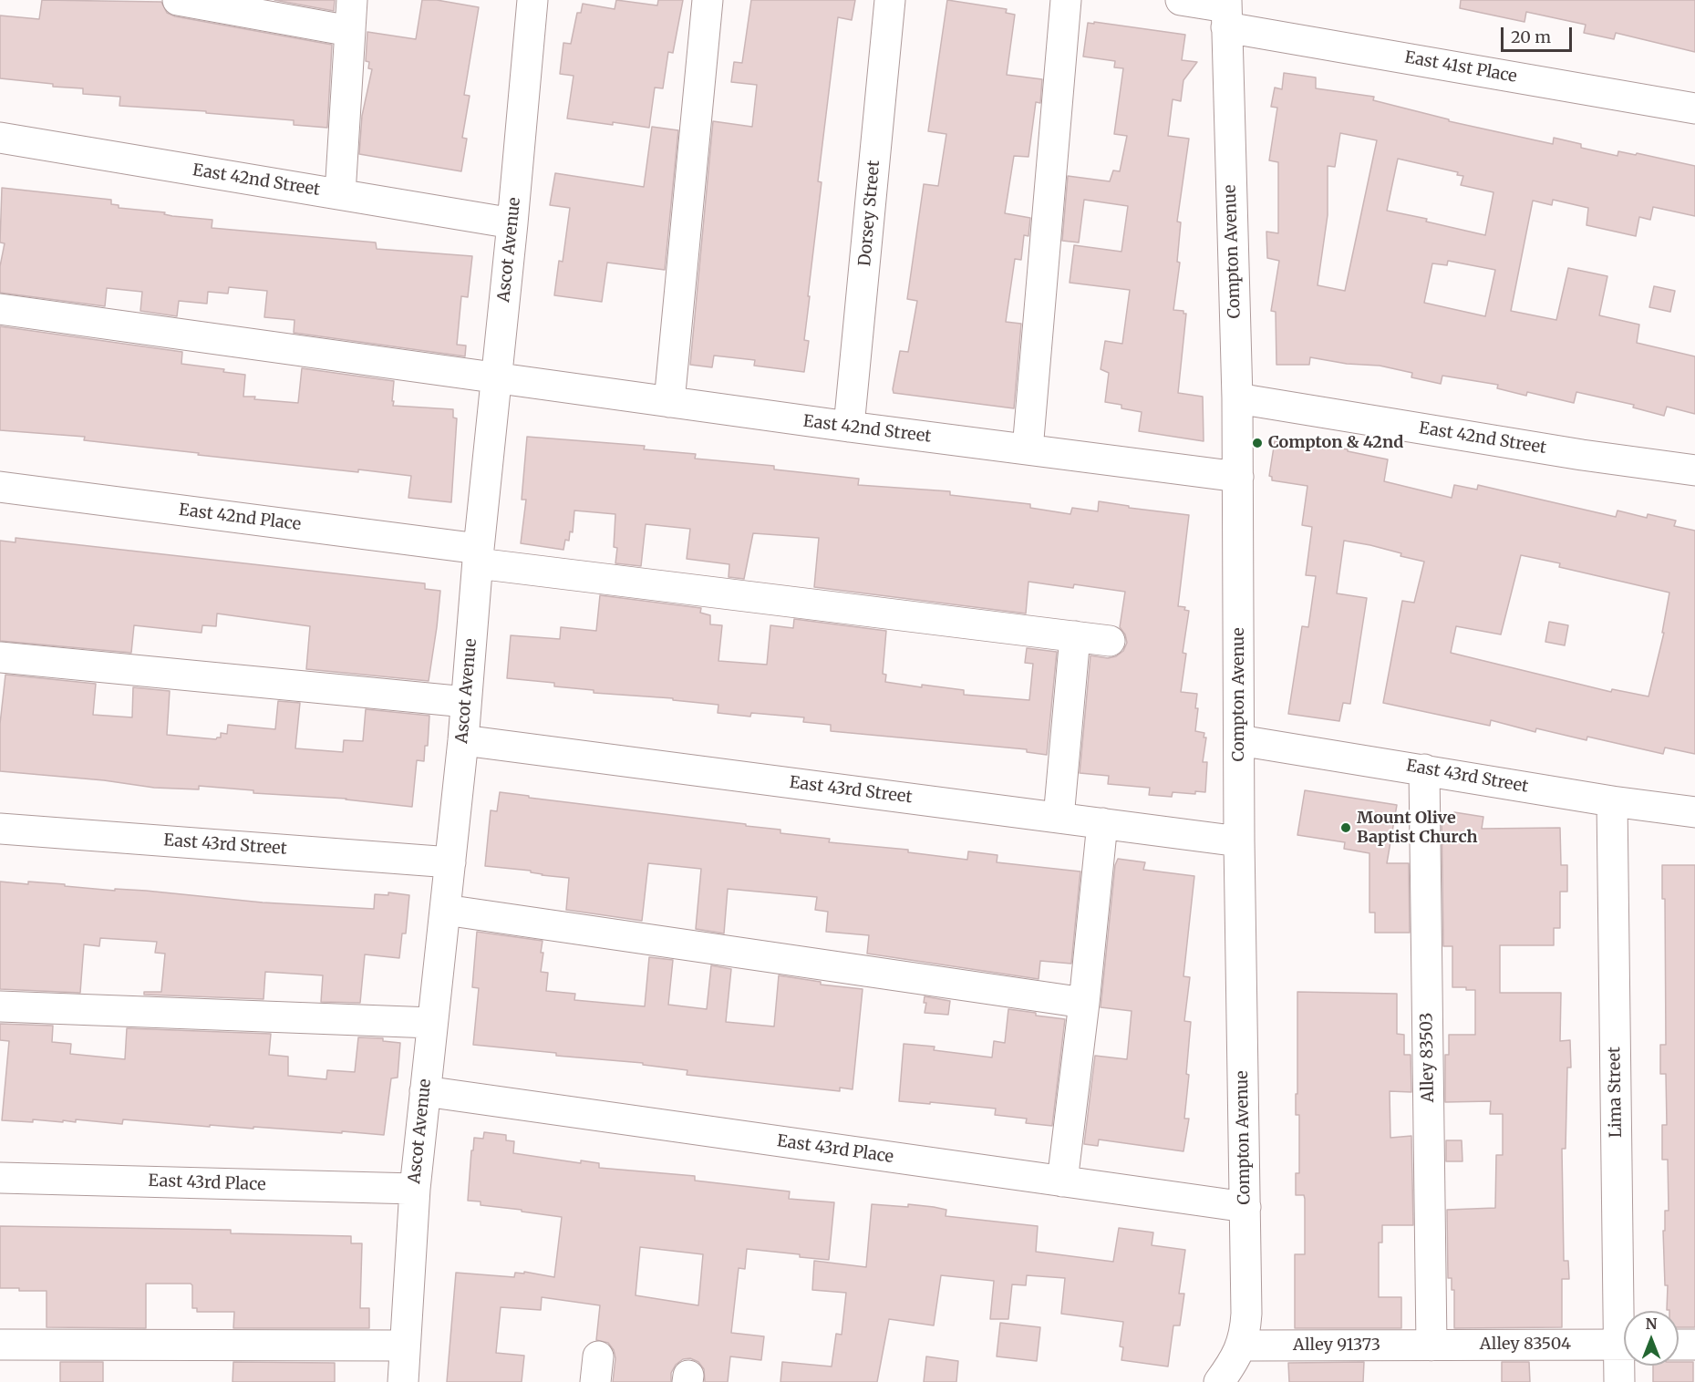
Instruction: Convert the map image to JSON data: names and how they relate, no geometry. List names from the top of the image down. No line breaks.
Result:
{"streets":{"street":["East 41st Place","East 42nd Street","Dorsey Street","Ascot Avenue","Compton Avenue","East 42nd Place","East 43rd Street","Alley 83503","Lima Street","East 43rd Place","Alley 83504","Alley 91373"]},"crossings":[["East 41st Place","Compton Avenue"],["East 42nd Street","Dorsey Street"],["East 42nd Street","Ascot Avenue"],["East 42nd Street","Compton Avenue"],["Ascot Avenue","East 42nd Place"],["Ascot Avenue","East 43rd Street"],["Ascot Avenue","East 43rd Place"],["Compton Avenue","East 43rd Street"],["Compton Avenue","East 43rd Place"],["Compton Avenue","Alley 91373"],["East 43rd Street","Alley 83503"],["East 43rd Street","Lima Street"],["Alley 83503","Alley 83504"],["Alley 83503","Alley 91373"],["Alley 83504","Alley 91373"]],"places":["Compton & 42nd","Mount Olive Baptist Church"],"scale_bar":"20 m","north":"top"}
